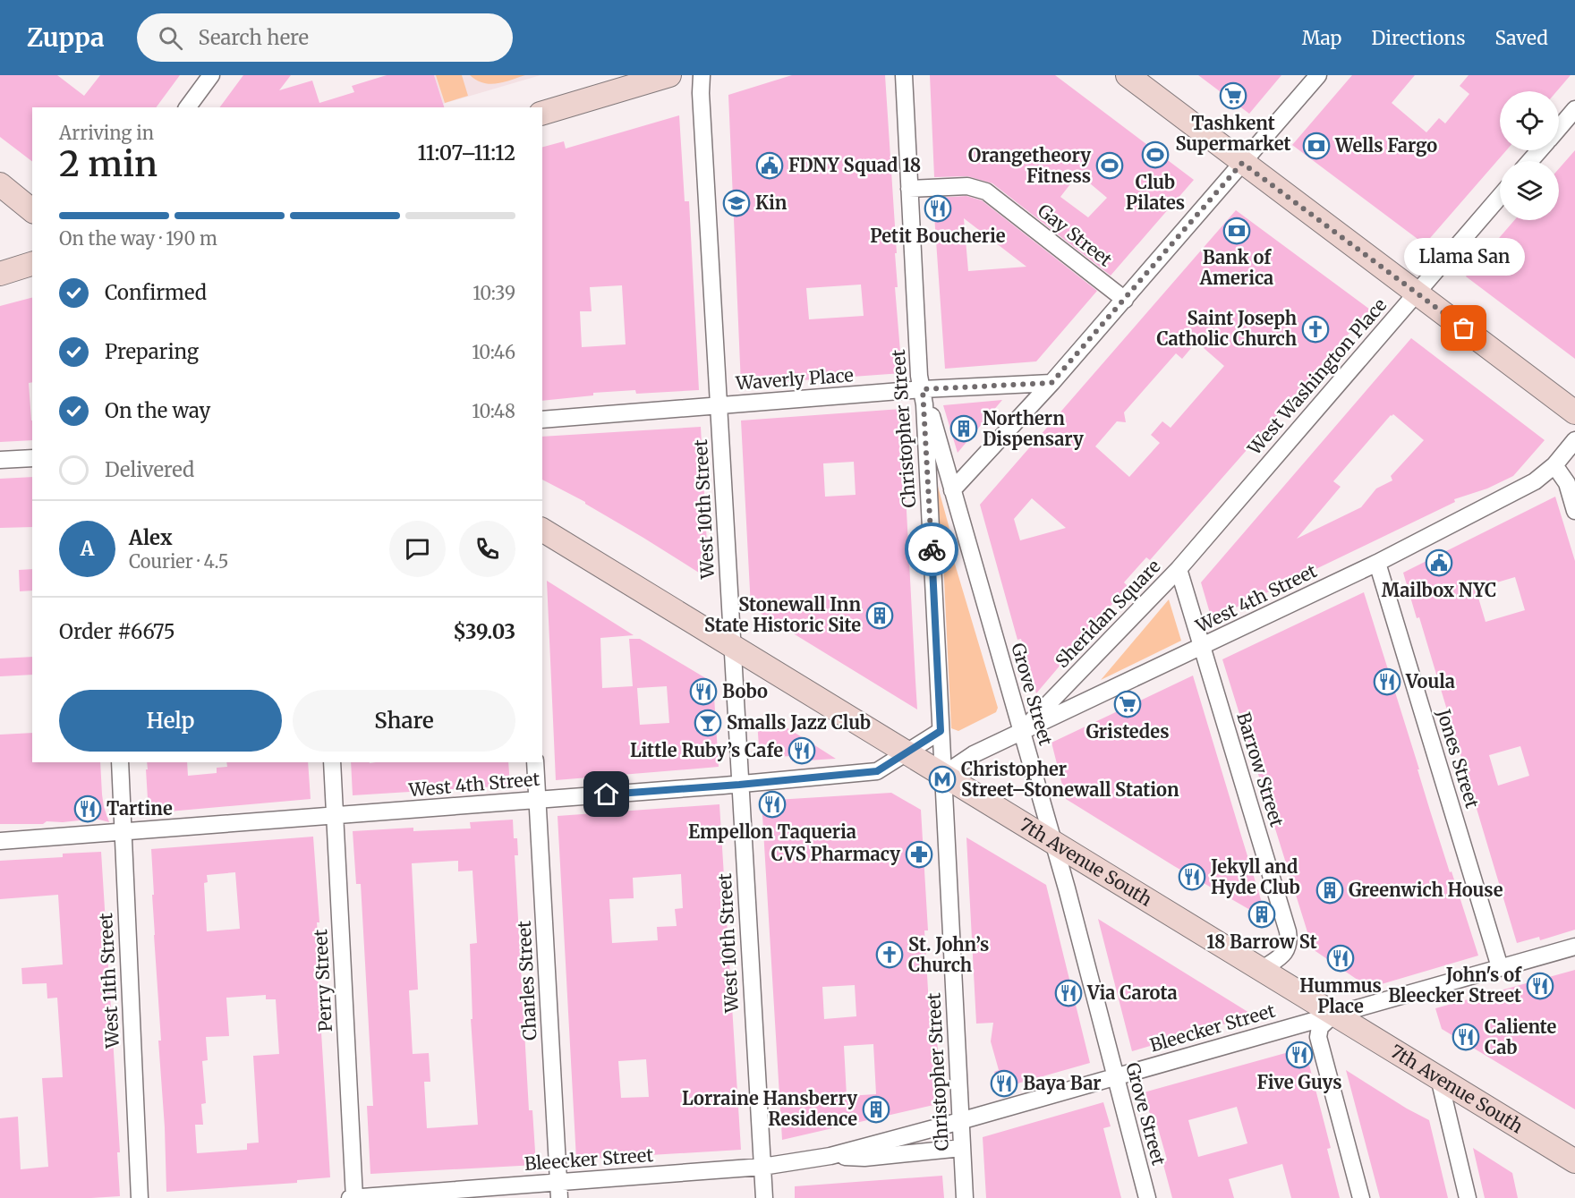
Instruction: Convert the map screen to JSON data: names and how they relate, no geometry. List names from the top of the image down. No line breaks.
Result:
{"streets":{"main road":["7th Avenue South"],"street":["Gay Street","West Washington Place","Waverly Place","Christopher Street","West 10th Street","West 4th Street","Sheridan Square","Grove Street","Jones Street","Barrow Street","West 11th Street","Perry Street","Charles Street","Bleecker Street"]},"crossings":[["Gay Street","Christopher Street"],["West Washington Place","Sheridan Square"],["West Washington Place","Barrow Street"],["Waverly Place","Christopher Street"],["Waverly Place","West 10th Street"],["Waverly Place","Grove Street"],["Christopher Street","West 4th Street"],["Christopher Street","Grove Street"],["Christopher Street","7th Avenue South"],["Christopher Street","Bleecker Street"],["West 10th Street","West 4th Street"],["West 10th Street","7th Avenue South"],["West 10th Street","Bleecker Street"],["West 4th Street","Sheridan Square"],["West 4th Street","Grove Street"],["West 4th Street","Jones Street"],["West 4th Street","Barrow Street"],["West 4th Street","7th Avenue South"],["West 4th Street","West 11th Street"],["West 4th Street","Perry Street"],["West 4th Street","Charles Street"],["Sheridan Square","Grove Street"],["Sheridan Square","Barrow Street"],["Grove Street","7th Avenue South"],["Grove Street","Bleecker Street"],["Jones Street","Bleecker Street"],["Barrow Street","7th Avenue South"],["7th Avenue South","Bleecker Street"],["Perry Street","Bleecker Street"],["Charles Street","Bleecker Street"]],"places":{"supermarket":["Tashkent Supermarket","Gristedes"],"bank":["Wells Fargo","Bank of America"],"sports":["Club Pilates","Orangetheory Fitness"],"public building":["FDNY Squad 18","Mailbox NYC"],"school or university":["Kin"],"restaurant":["Petit Boucherie","Voula","Bobo","Little Ruby’s Cafe","Empellon Taqueria","Tartine","Jekyll and Hyde Club","Hummus Place","John's of Bleecker Street","Via Carota","Caliente Cab","Five Guys","Baya Bar"],"other":["Llama San"],"church":["Saint Joseph Catholic Church","St. John’s Church"],"building":["Northern Dispensary","Stonewall Inn State Historic Site","Greenwich House","18 Barrow St","Lorraine Hansberry Residence"],"bar":["Smalls Jazz Club"],"metro station":["Christopher Street–Stonewall Station"],"pharmacy":["CVS Pharmacy"]},"page":{"header":"Zuppa","search":"Search here","nav":["Map","Directions","Saved"],"heading":["2 min","Arriving in","11:07–11:12"],"panel":["Alex","Courier · 4.5","Order #6675","$39.03"],"bar":"On the way · 190 m","bubble":"Llama San","list":[["Confirmed","10:39"],["Preparing","10:46"],["On the way","10:48"],"Delivered"],"round":"A","buttons":["Help","Share"]}}
